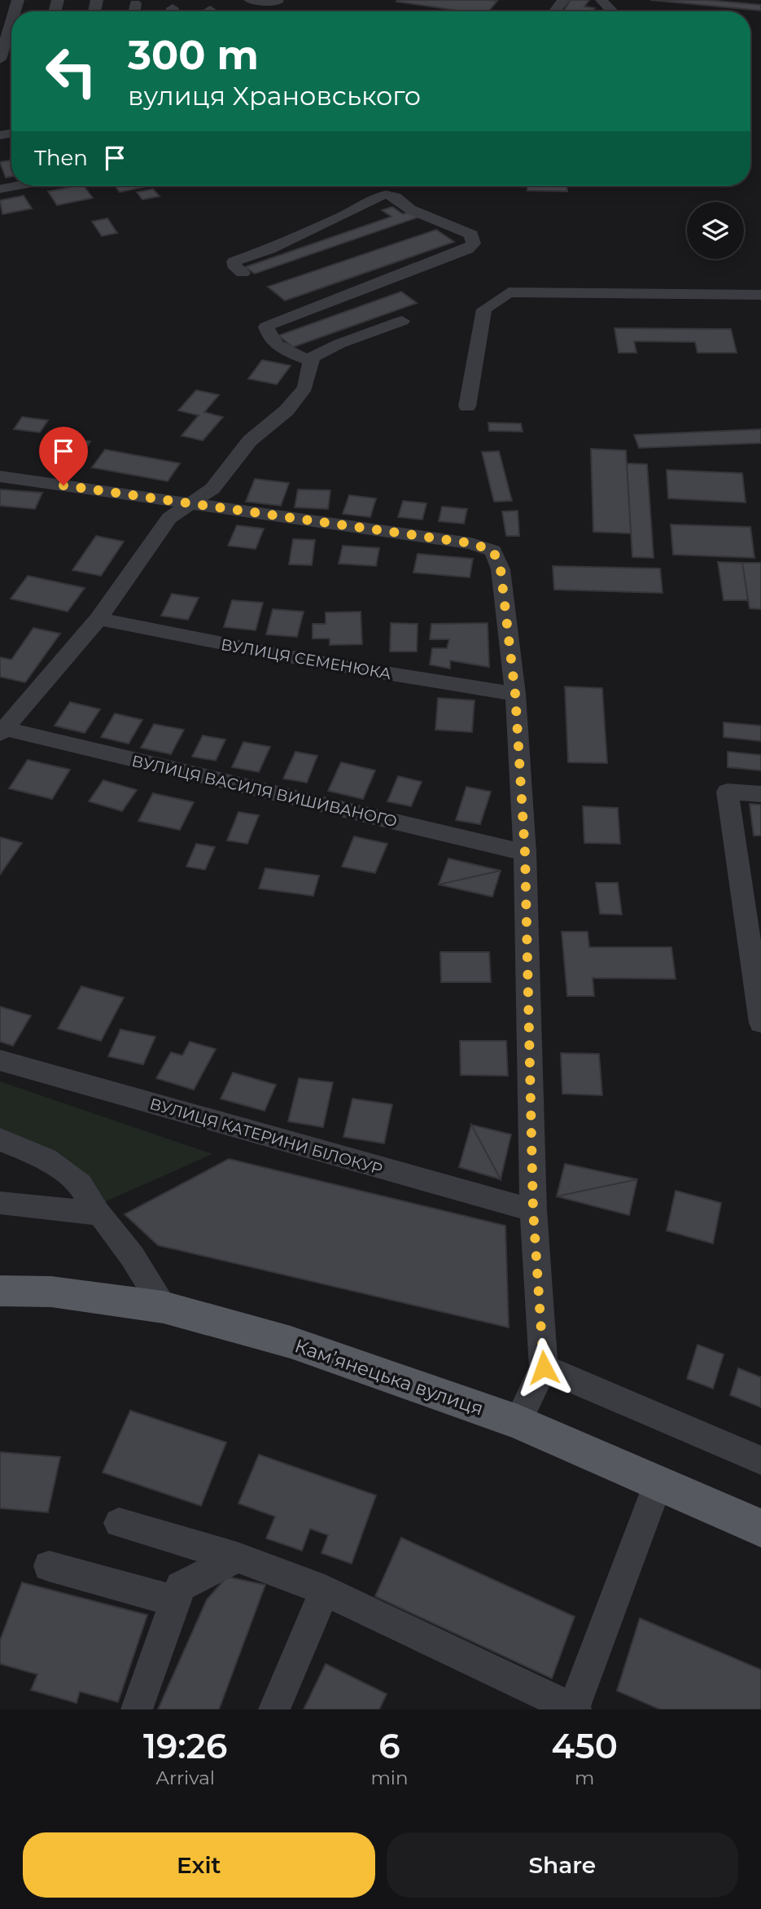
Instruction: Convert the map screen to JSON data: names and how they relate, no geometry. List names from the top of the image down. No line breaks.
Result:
{"streets":{"main road":["Камʼянецька вулиця"],"street":["ВУЛИЦЯ СЕМЕНЮКА","ВУЛИЦЯ ВАСИЛЯ ВИШИВАНОГО","ВУЛИЦЯ КАТЕРИНИ БІЛОКУР"]},"page":{"turn":["300 m","вулиця Храновського"],"then":"Then","eta":["19:26","Arrival","6","min","450","m"],"buttons":["Exit","Share"]}}
